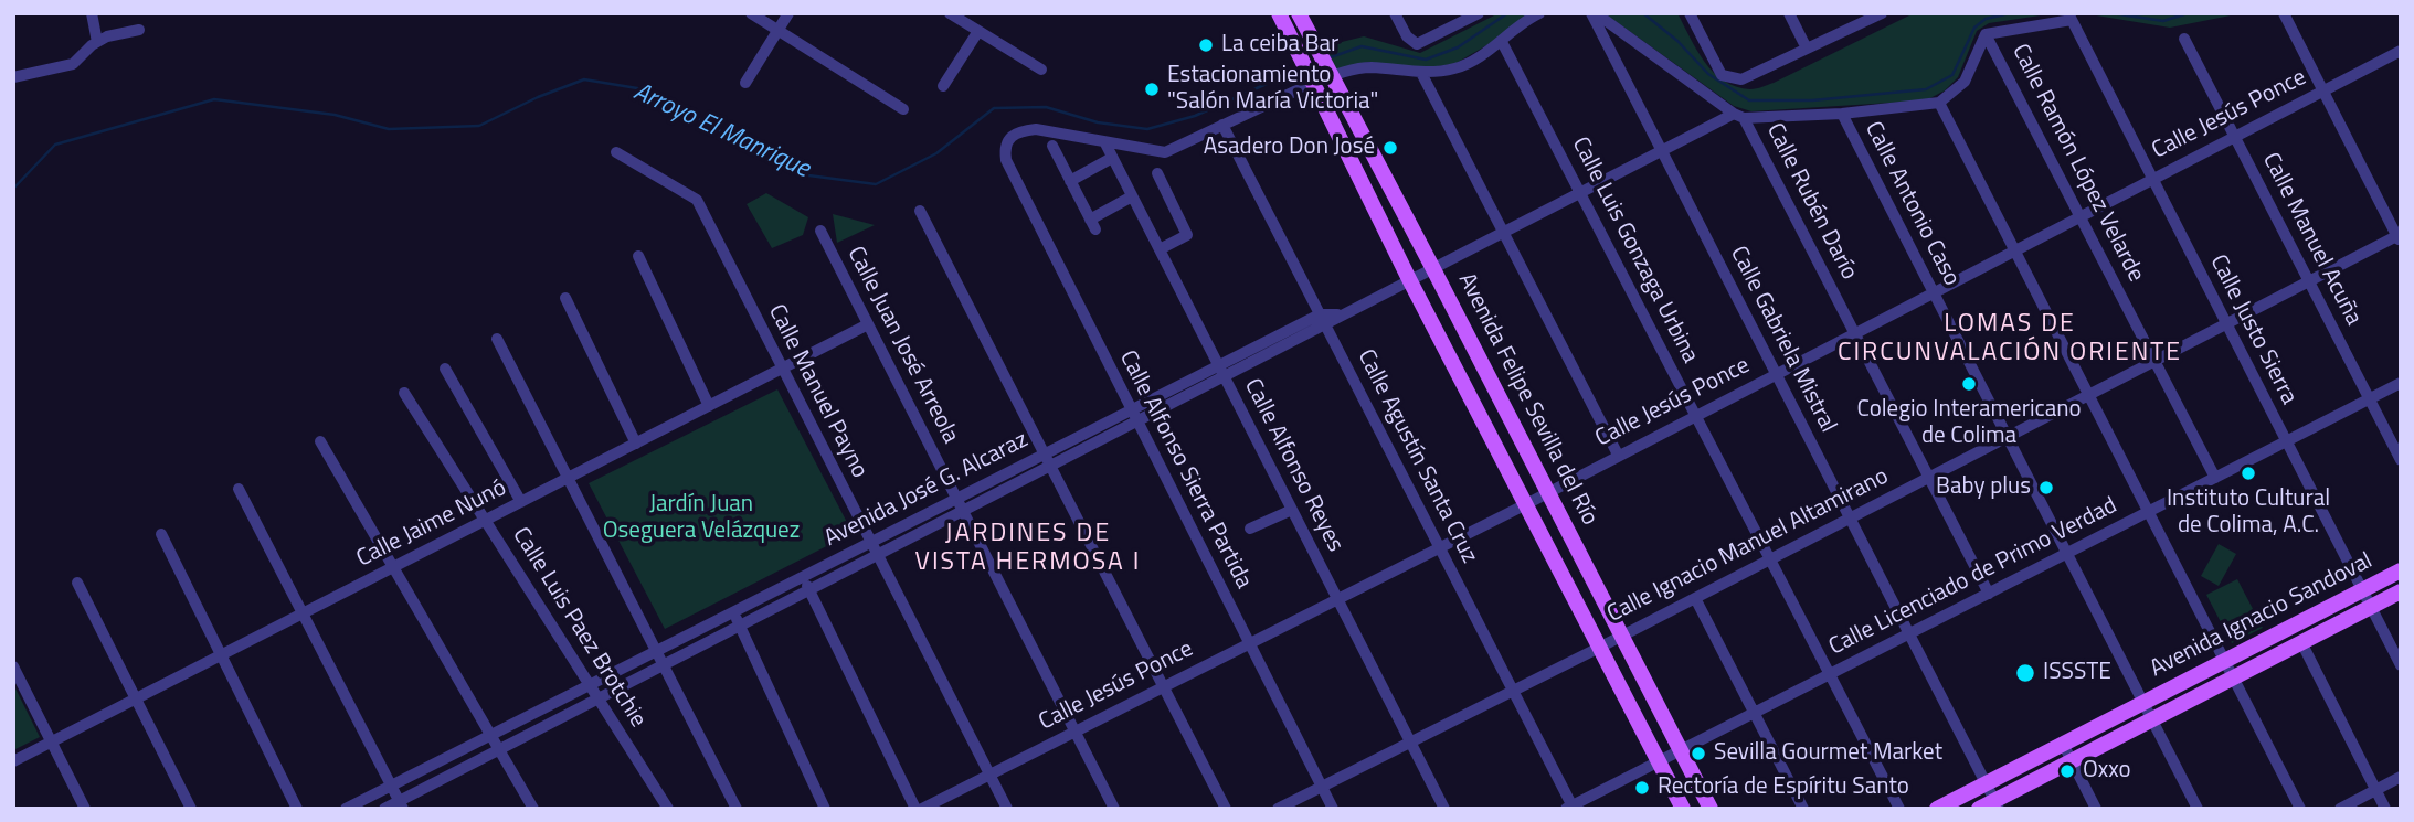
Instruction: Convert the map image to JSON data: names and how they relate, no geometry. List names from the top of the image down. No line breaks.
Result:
{"streets":{"main road":["Avenida Felipe Sevilla del Río","Avenida Ignacio Sandoval"],"street":["Calle Jesús Ponce","Calle Ramón López Velarde","Calle Rubén Darío","Calle Antonio Caso","Calle Manuel Acuña","Calle Luis Gonzaga Urbina","Calle Justo Sierra","Calle Gabriela Mistral","Calle Juan José Arreola","Calle Manuel Payno","Calle Agustín Santa Cruz","Calle Alfonso Reyes","Calle Alfonso Sierra Partida","Avenida José G. Alcaraz","Calle Jaime Nunó","Calle Ignacio Manuel Altamirano","Calle Licenciado de Primo Verdad","Calle Luis Paez Brotchie"]},"crossings":[["Calle Jesús Ponce","Calle Ramón López Velarde"],["Calle Jesús Ponce","Calle Rubén Darío"],["Calle Jesús Ponce","Calle Antonio Caso"],["Calle Jesús Ponce","Calle Manuel Acuña"],["Calle Jesús Ponce","Calle Luis Gonzaga Urbina"],["Calle Jesús Ponce","Calle Justo Sierra"],["Calle Jesús Ponce","Calle Gabriela Mistral"],["Calle Jesús Ponce","Calle Juan José Arreola"],["Calle Jesús Ponce","Calle Manuel Payno"],["Calle Jesús Ponce","Avenida Felipe Sevilla del Río"],["Calle Jesús Ponce","Calle Agustín Santa Cruz"],["Calle Jesús Ponce","Calle Alfonso Reyes"],["Calle Jesús Ponce","Calle Alfonso Sierra Partida"],["Calle Ramón López Velarde","Calle Ignacio Manuel Altamirano"],["Calle Ramón López Velarde","Calle Licenciado de Primo Verdad"],["Calle Rubén Darío","Avenida José G. Alcaraz"],["Calle Rubén Darío","Calle Ignacio Manuel Altamirano"],["Calle Rubén Darío","Calle Licenciado de Primo Verdad"],["Calle Antonio Caso","Calle Ignacio Manuel Altamirano"],["Calle Antonio Caso","Calle Licenciado de Primo Verdad"],["Calle Antonio Caso","Avenida Ignacio Sandoval"],["Calle Manuel Acuña","Calle Ignacio Manuel Altamirano"],["Calle Manuel Acuña","Calle Licenciado de Primo Verdad"],["Calle Luis Gonzaga Urbina","Avenida José G. Alcaraz"],["Calle Luis Gonzaga Urbina","Calle Ignacio Manuel Altamirano"],["Calle Luis Gonzaga Urbina","Calle Licenciado de Primo Verdad"],["Calle Justo Sierra","Calle Ignacio Manuel Altamirano"],["Calle Justo Sierra","Calle Licenciado de Primo Verdad"],["Calle Justo Sierra","Avenida Ignacio Sandoval"],["Calle Gabriela Mistral","Avenida José G. Alcaraz"],["Calle Gabriela Mistral","Calle Ignacio Manuel Altamirano"],["Calle Gabriela Mistral","Calle Licenciado de Primo Verdad"],["Calle Gabriela Mistral","Avenida Ignacio Sandoval"],["Calle Juan José Arreola","Avenida José G. Alcaraz"],["Calle Juan José Arreola","Calle Jaime Nunó"],["Calle Manuel Payno","Avenida José G. Alcaraz"],["Calle Manuel Payno","Calle Jaime Nunó"],["Avenida Felipe Sevilla del Río","Avenida José G. Alcaraz"],["Avenida Felipe Sevilla del Río","Calle Ignacio Manuel Altamirano"],["Avenida Felipe Sevilla del Río","Calle Licenciado de Primo Verdad"],["Calle Agustín Santa Cruz","Avenida José G. Alcaraz"],["Calle Agustín Santa Cruz","Calle Ignacio Manuel Altamirano"],["Calle Agustín Santa Cruz","Calle Licenciado de Primo Verdad"],["Calle Alfonso Reyes","Calle Alfonso Sierra Partida"],["Calle Alfonso Reyes","Avenida José G. Alcaraz"],["Calle Alfonso Reyes","Calle Ignacio Manuel Altamirano"],["Calle Alfonso Sierra Partida","Avenida José G. Alcaraz"],["Calle Alfonso Sierra Partida","Calle Ignacio Manuel Altamirano"],["Avenida José G. Alcaraz","Calle Luis Paez Brotchie"],["Calle Jaime Nunó","Calle Luis Paez Brotchie"]],"districts":["LOMAS DE CIRCUNVALACIÓN ORIENTE","JARDINES DE VISTA HERMOSA I"],"water":["Arroyo El Manrique"],"parks":["Jardín Juan Oseguera Velázquez"],"places":["La ceiba Bar","Estacionamiento \"Salón María Victoria\"","Asadero Don José","Colegio Interamericano de Colima","Instituto Cultural de Colima, A.C.","Baby plus","ISSSTE","Sevilla Gourmet Market","Oxxo","Rectoría de Espíritu Santo"]}
